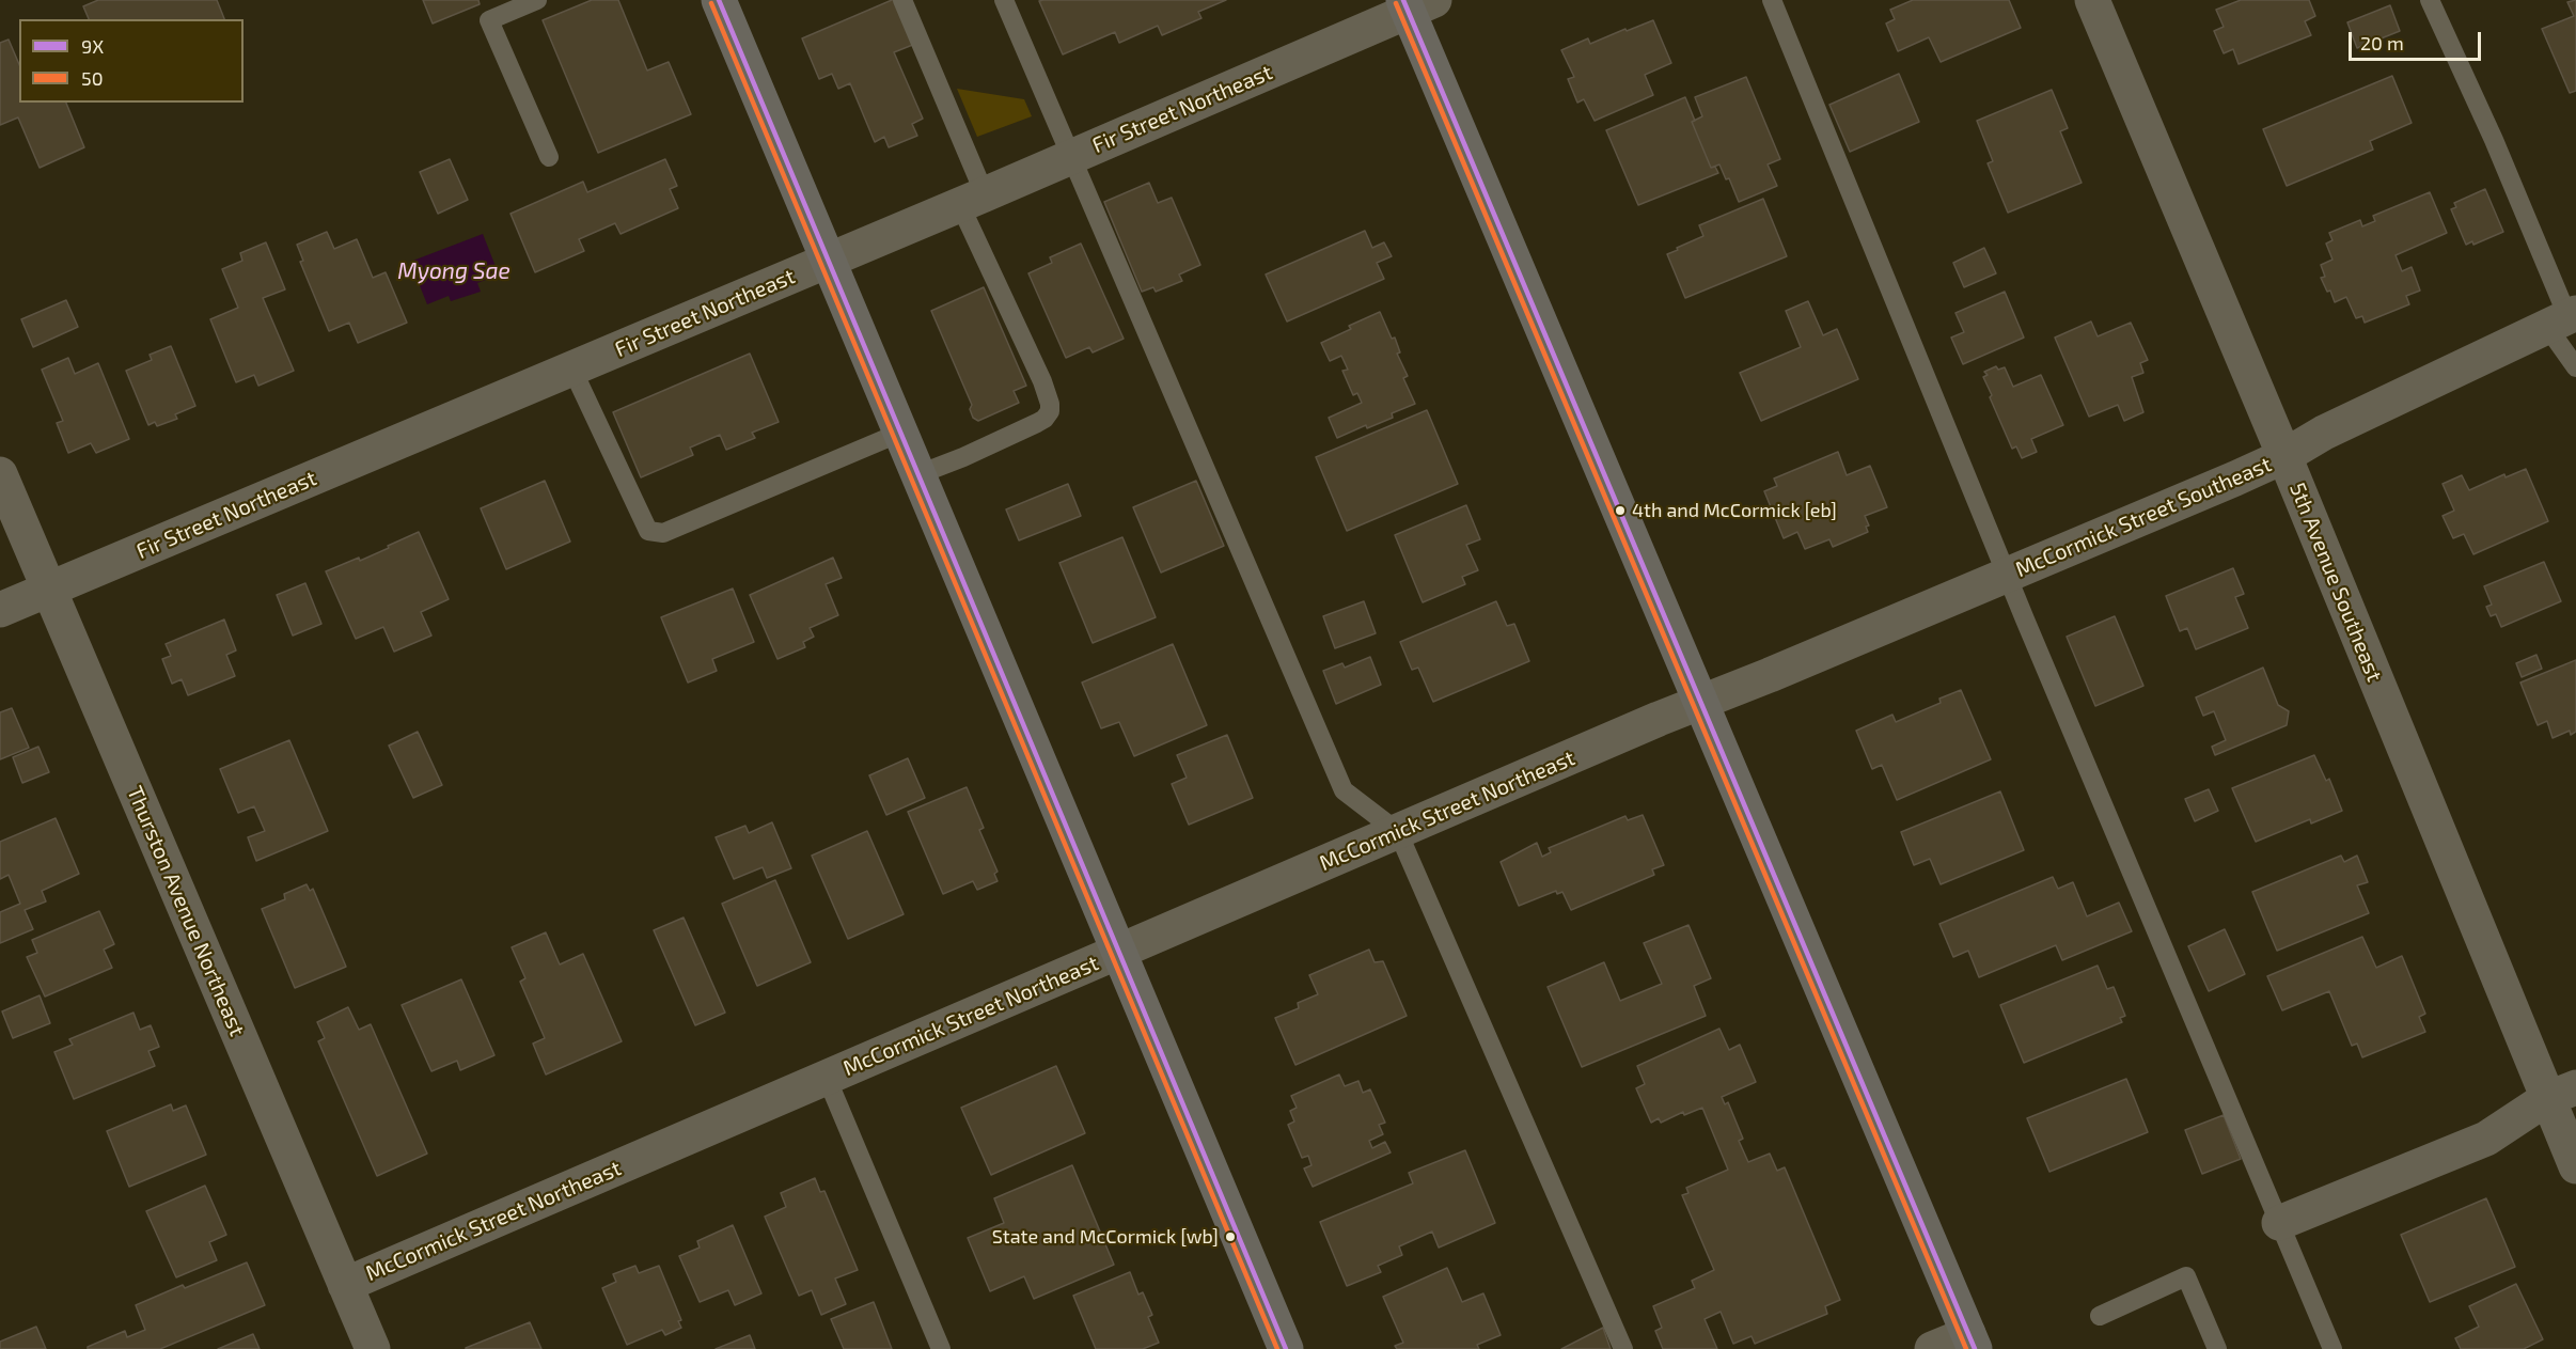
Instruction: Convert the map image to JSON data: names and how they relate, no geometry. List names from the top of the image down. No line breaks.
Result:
{"streets":{"street":["Fir Street Northeast","McCormick Street Southeast","5th Avenue Southeast","McCormick Street Northeast","Thurston Avenue Northeast"]},"crossings":[["Fir Street Northeast","Thurston Avenue Northeast"],["McCormick Street Southeast","5th Avenue Southeast"],["McCormick Street Southeast","McCormick Street Northeast"],["McCormick Street Northeast","Thurston Avenue Northeast"]],"water":["Myong Sae"],"places":["4th and McCormick [eb]","State and McCormick [wb]"],"lines":["transit line 9X","transit line 50"],"legend":["9X","50"],"scale_bar":"20 m"}
